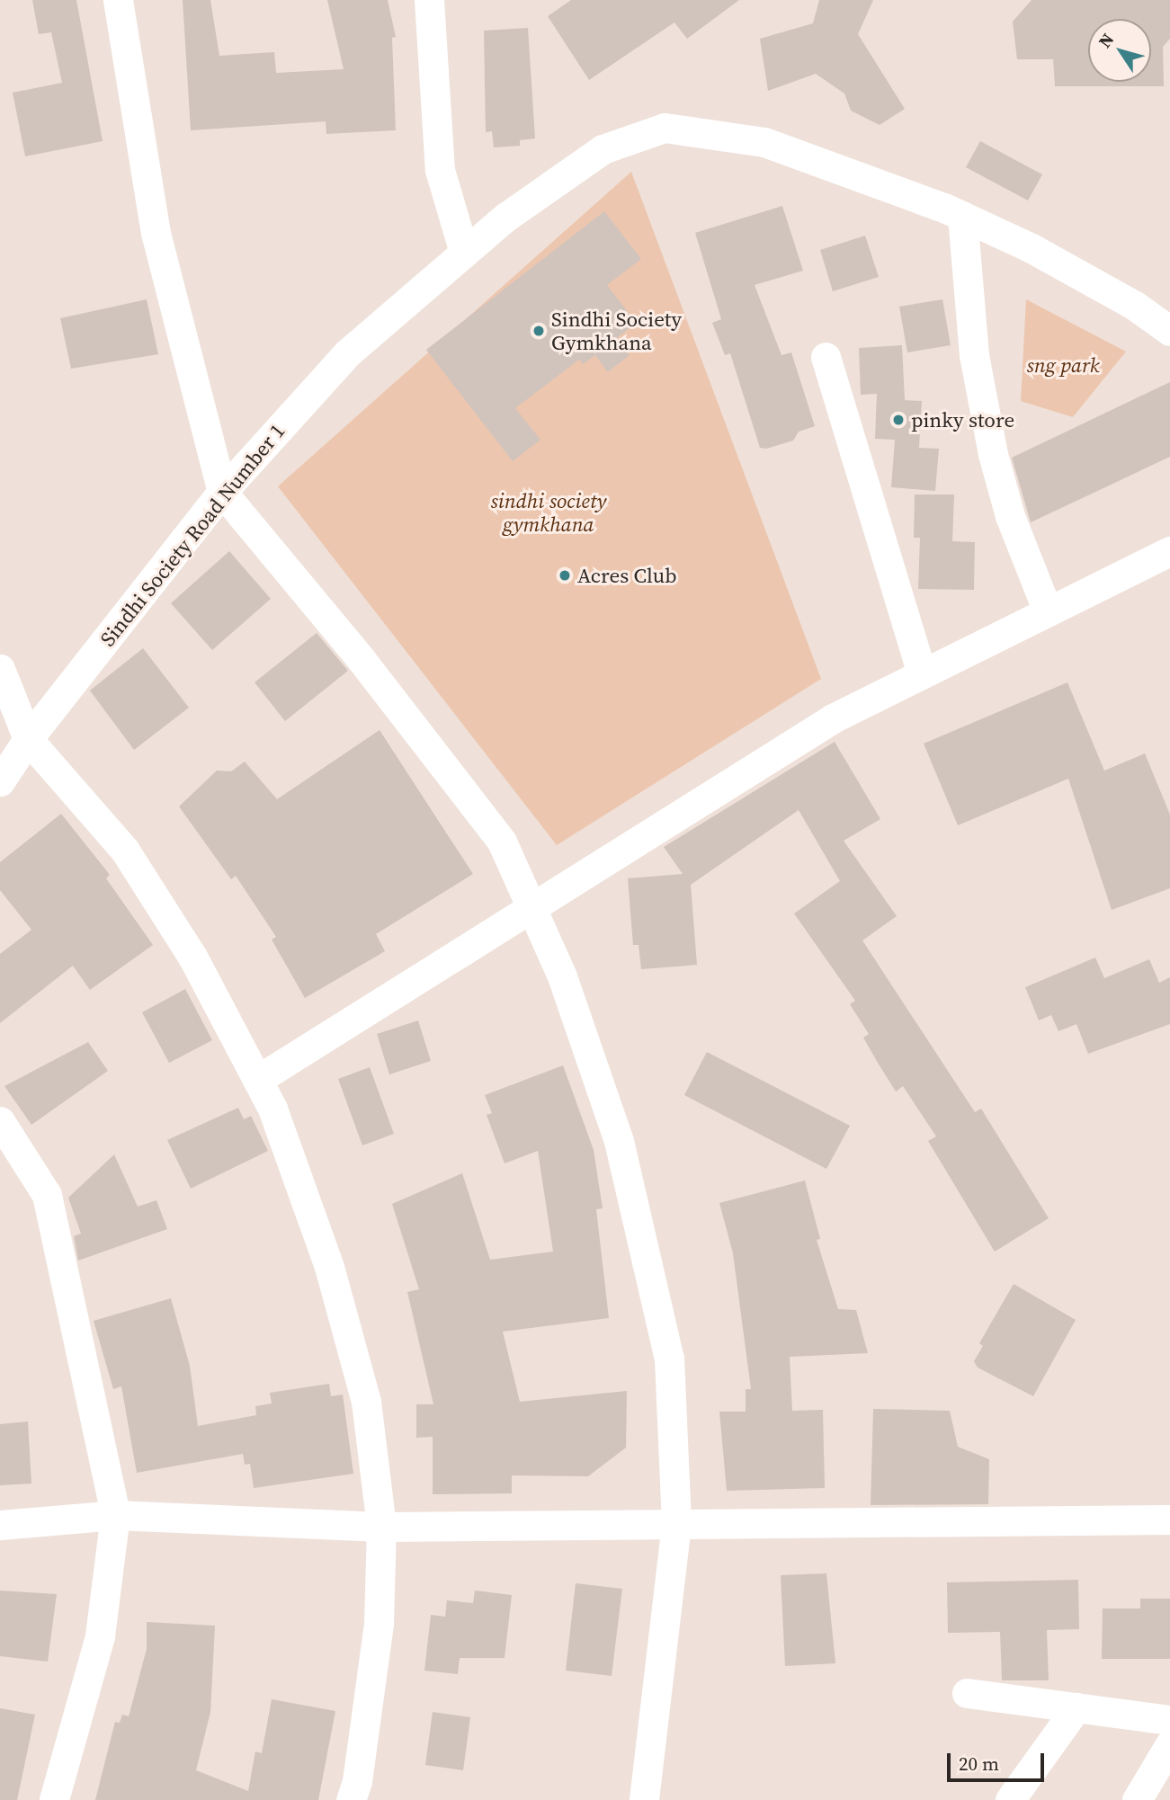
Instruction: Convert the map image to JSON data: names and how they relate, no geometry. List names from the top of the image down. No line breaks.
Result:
{"streets":{"street":["Sindhi Society Road Number 1"]},"parks":["sng park","sindhi society gymkhana"],"places":["Sindhi Society Gymkhana","pinky store","Acres Club"],"scale_bar":"20 m","north":"top left"}
